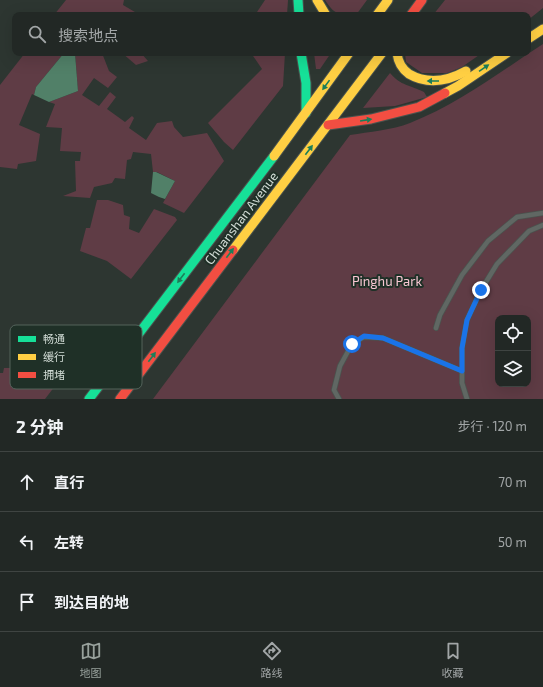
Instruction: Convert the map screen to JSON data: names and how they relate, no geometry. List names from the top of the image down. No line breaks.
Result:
{"streets":{"highway":["Chuanshan Avenue"]},"parks":["Pinghu Park"],"legend":["畅通","缓行","拥堵"],"page":{"search":"搜索地点","heading":["2 分钟","步行 · 120 m"],"list":[["直行","70 m"],["左转","50 m"],"到达目的地"],"nav":["地图","路线","收藏"]}}
